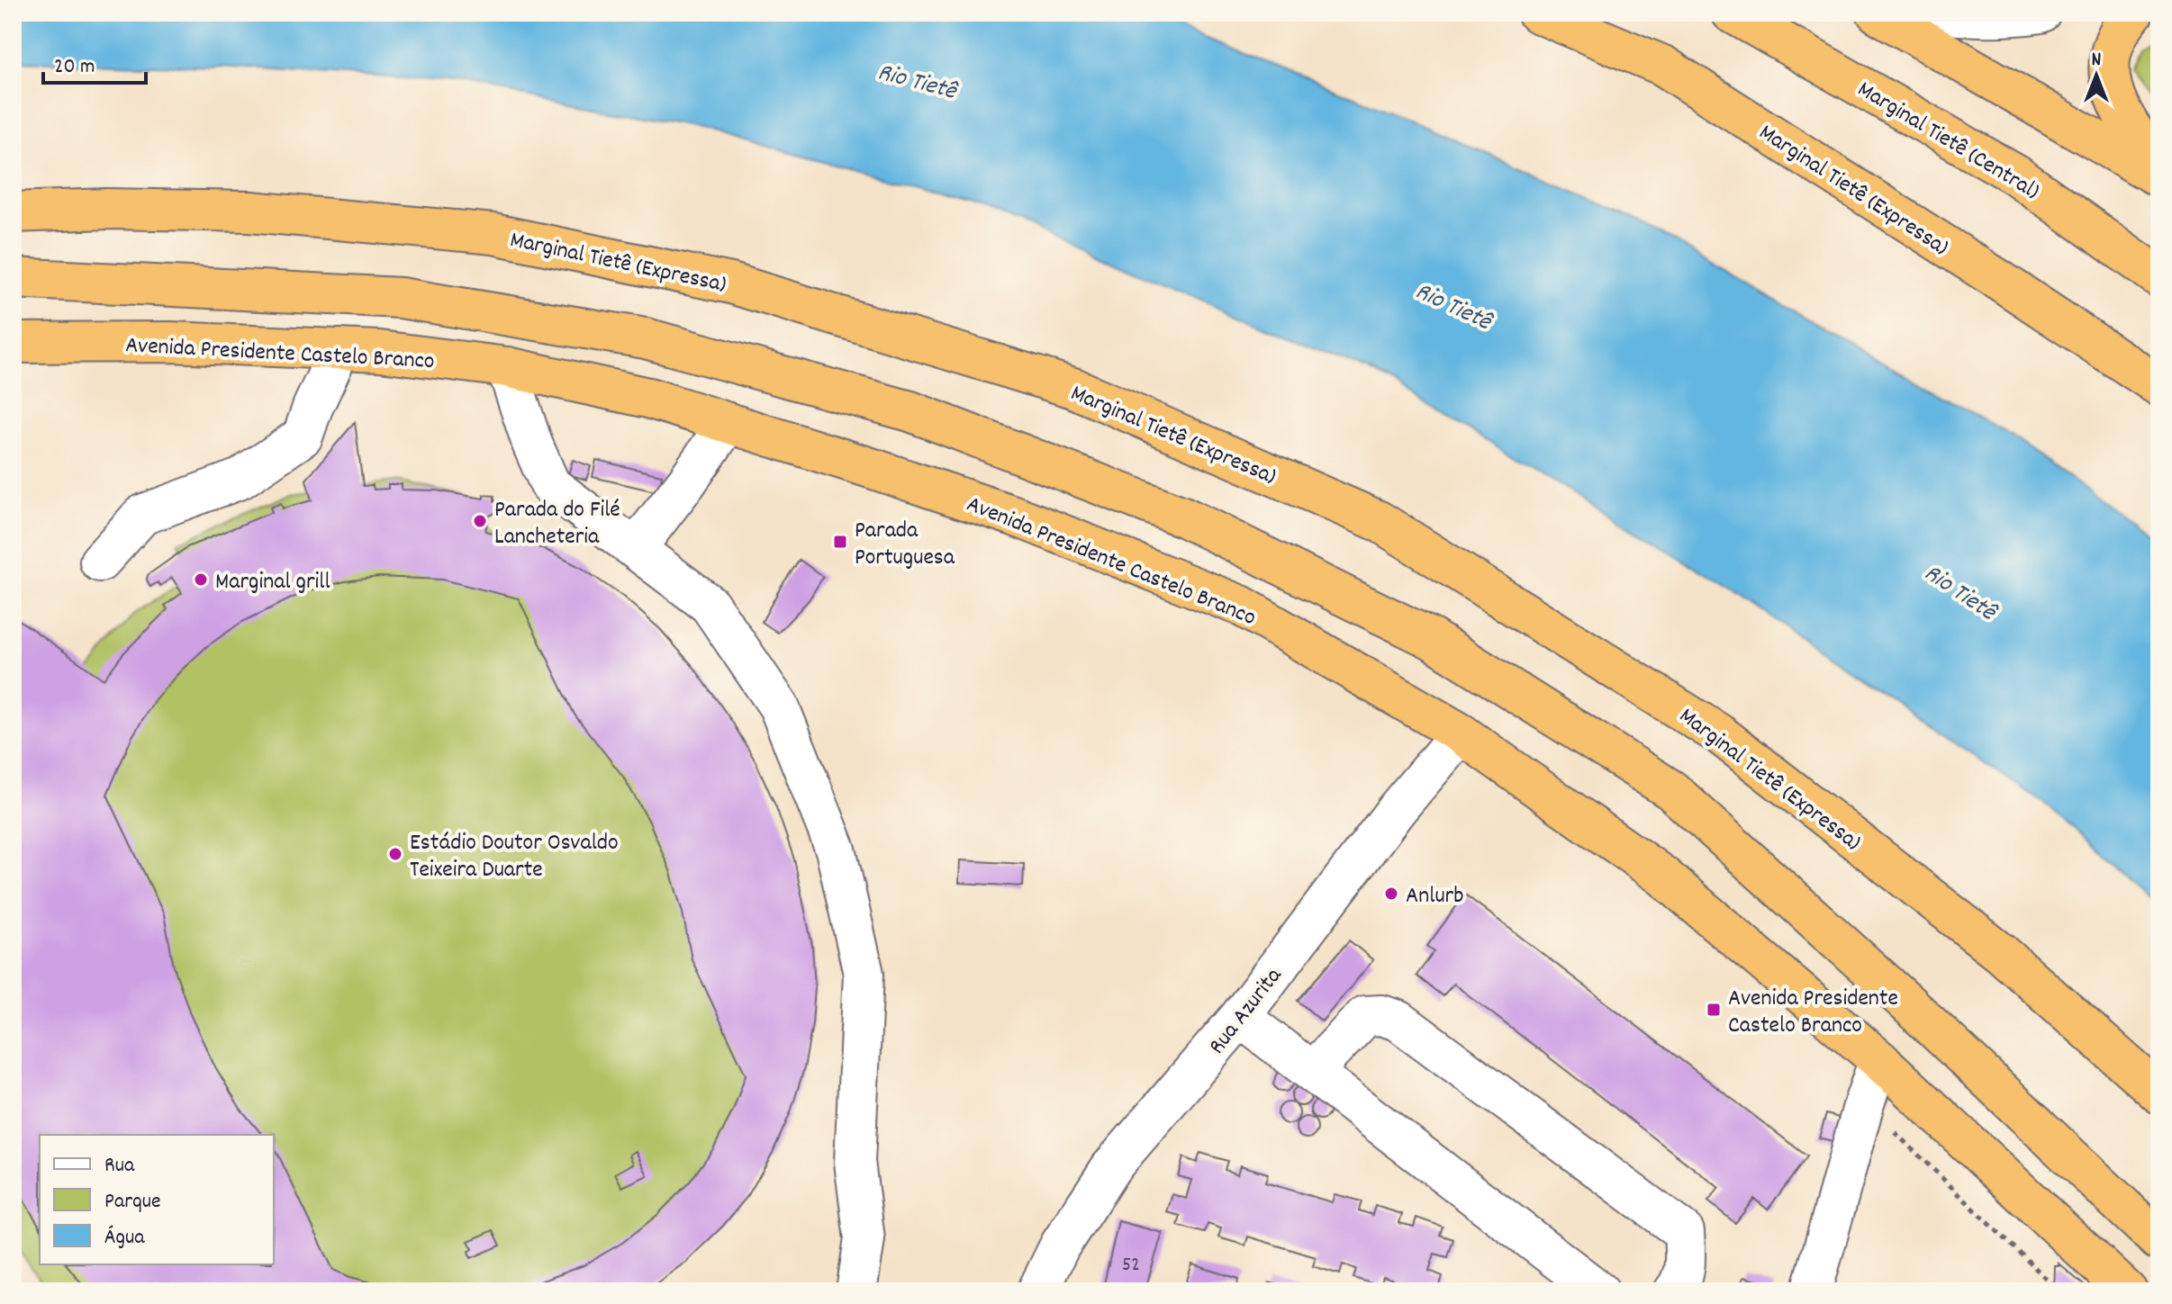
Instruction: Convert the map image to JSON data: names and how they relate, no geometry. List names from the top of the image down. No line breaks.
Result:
{"streets":{"highway":["Marginal Tietê (Central)","Marginal Tietê (Expressa)","Avenida Presidente Castelo Branco"],"street":["Rua Azurita"]},"crossings":[["Avenida Presidente Castelo Branco","Rua Azurita"]],"water":["Rio Tietê"],"places":{"other":["Parada do Filé Lancheteria","Marginal grill","Estádio Doutor Osvaldo Teixeira Duarte","Anlurb"],"transit":["Parada Portuguesa","Avenida Presidente Castelo Branco"]},"house_numbers":["52"],"legend":["Rua","Parque","Água"],"scale_bar":"20 m","north":"top"}
